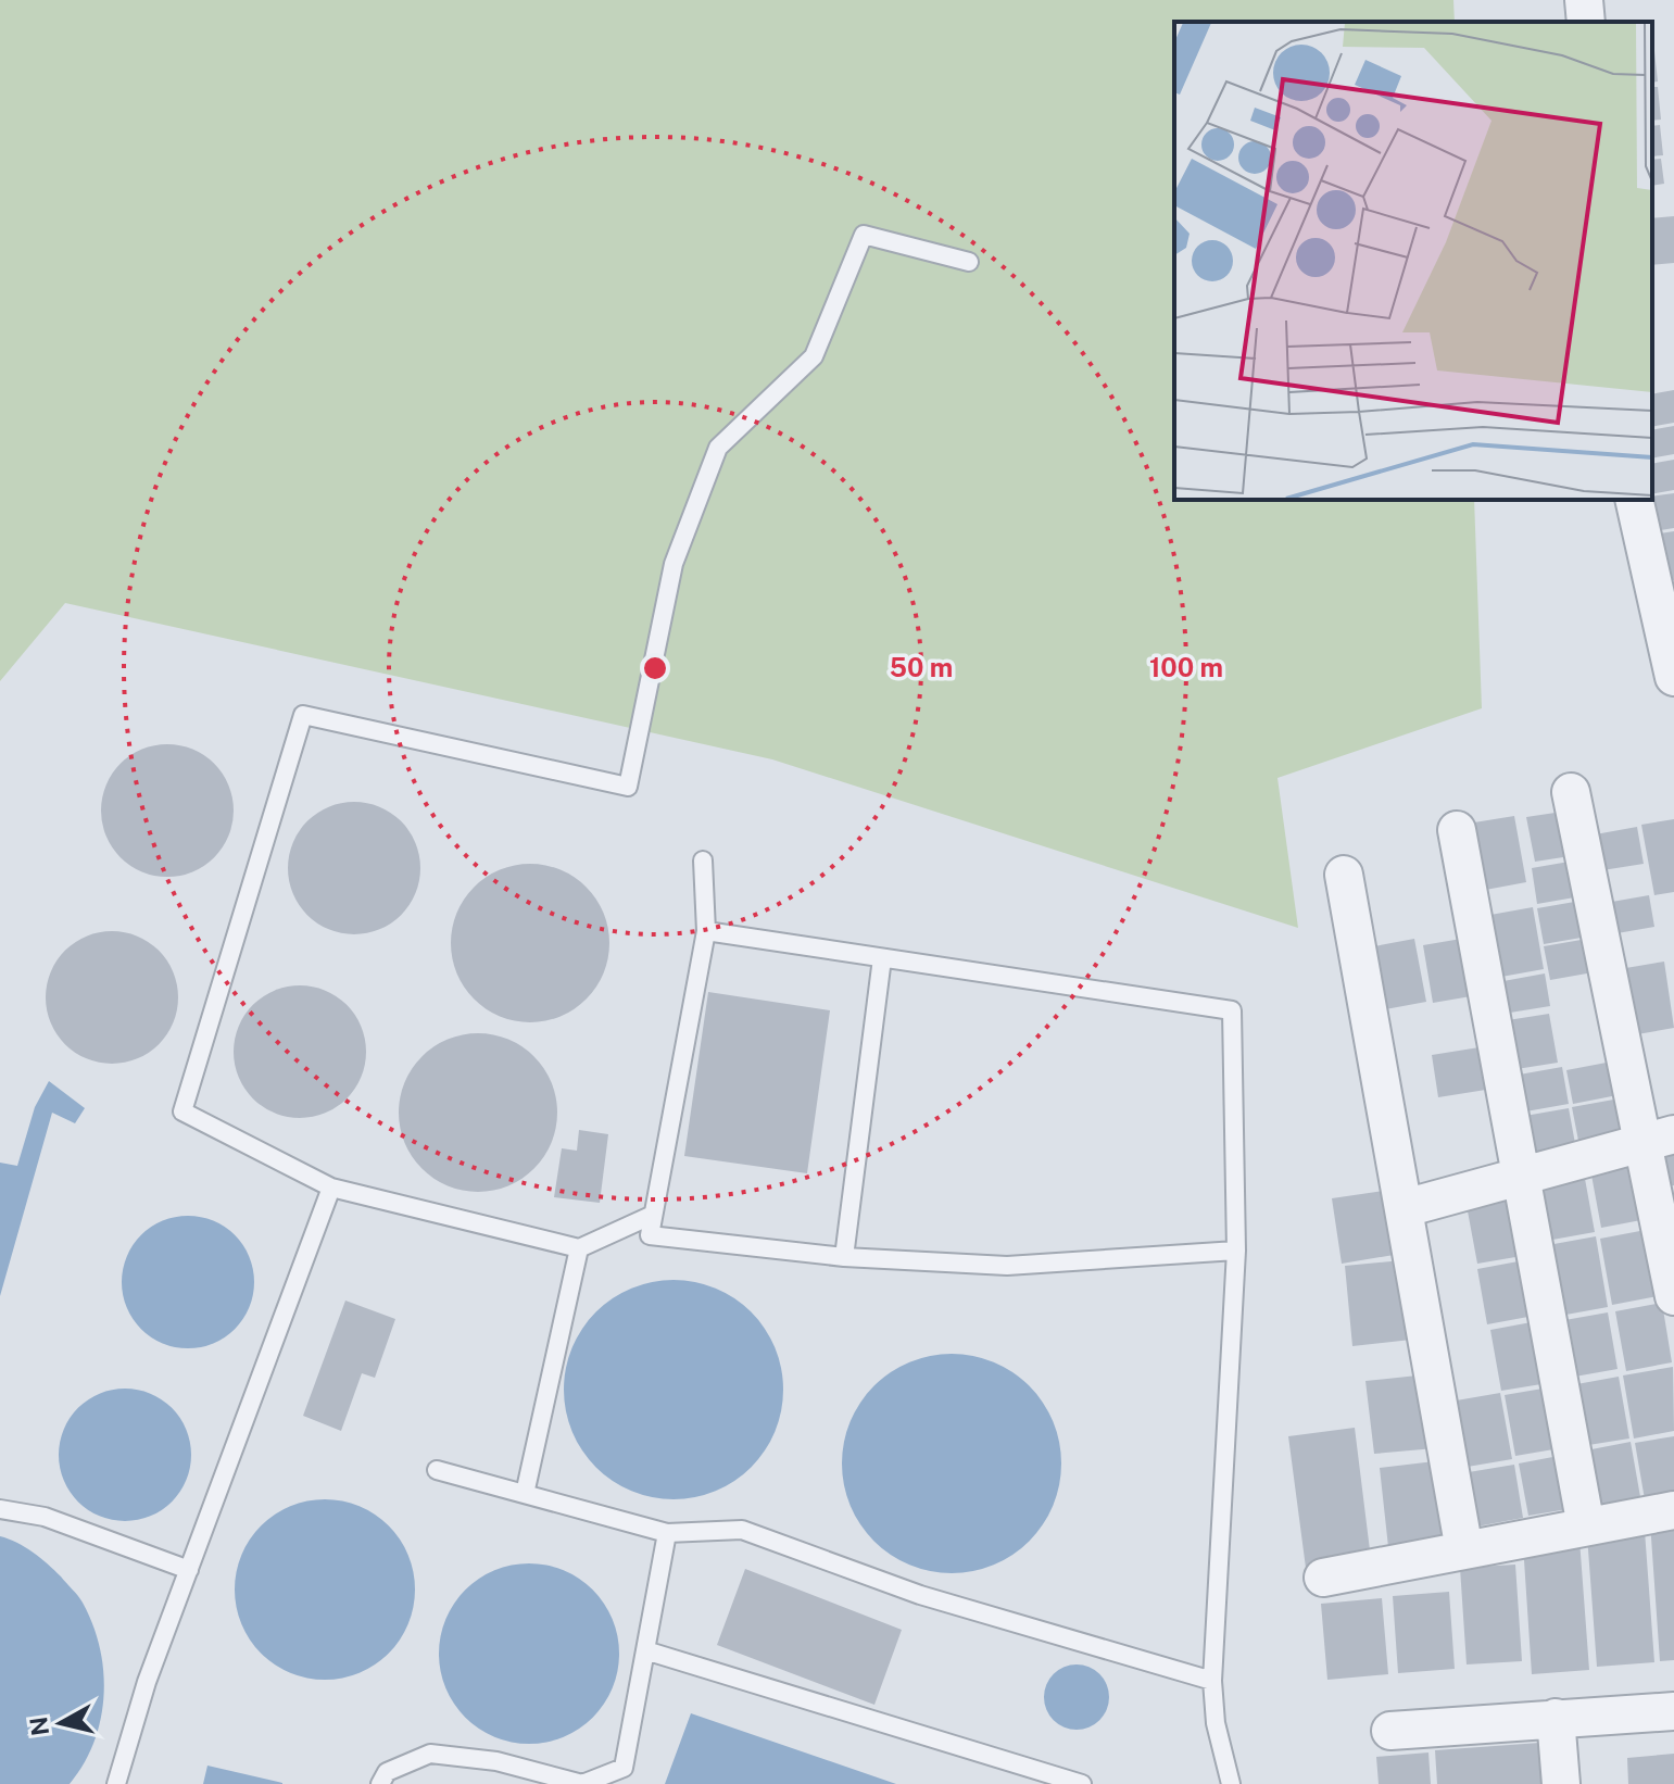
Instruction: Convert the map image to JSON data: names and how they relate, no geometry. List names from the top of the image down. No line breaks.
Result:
{"north":"left","rings":["50 m","100 m"]}
